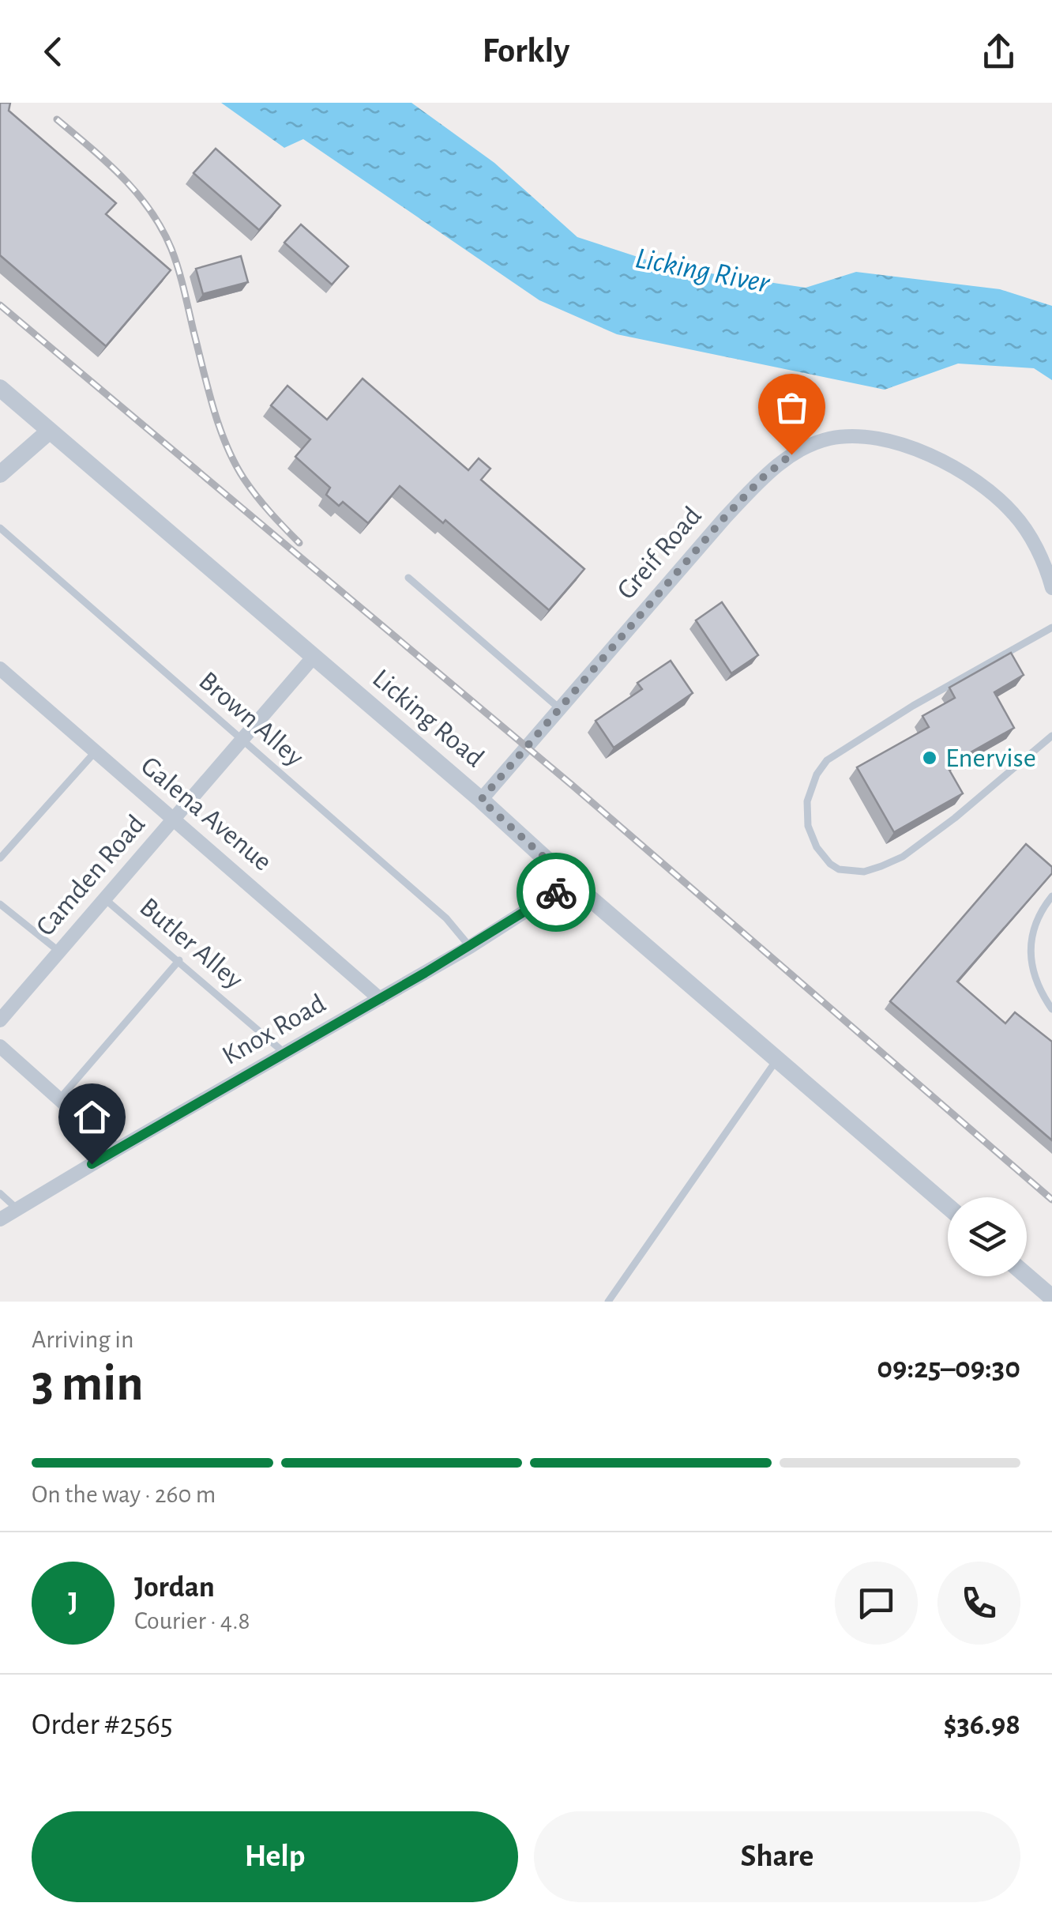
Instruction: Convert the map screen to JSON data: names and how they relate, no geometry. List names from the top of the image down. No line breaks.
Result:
{"streets":{"street":["Greif Road","Licking Road","Galena Avenue","Camden Road","Knox Road"],"lane":["Brown Alley","Butler Alley"]},"crossings":[["Greif Road","Licking Road"],["Licking Road","Camden Road"],["Licking Road","Knox Road"],["Brown Alley","Camden Road"],["Brown Alley","Knox Road"],["Galena Avenue","Camden Road"],["Galena Avenue","Knox Road"],["Camden Road","Butler Alley"],["Butler Alley","Knox Road"]],"water":["Licking River"],"places":["Enervise"],"page":{"header":"Forkly","heading":["3 min","Arriving in","09:25–09:30"],"panel":["Jordan","Courier · 4.8","Order #2565","$36.98"],"bar":"On the way · 260 m","round":"J","buttons":["Help","Share"]}}
